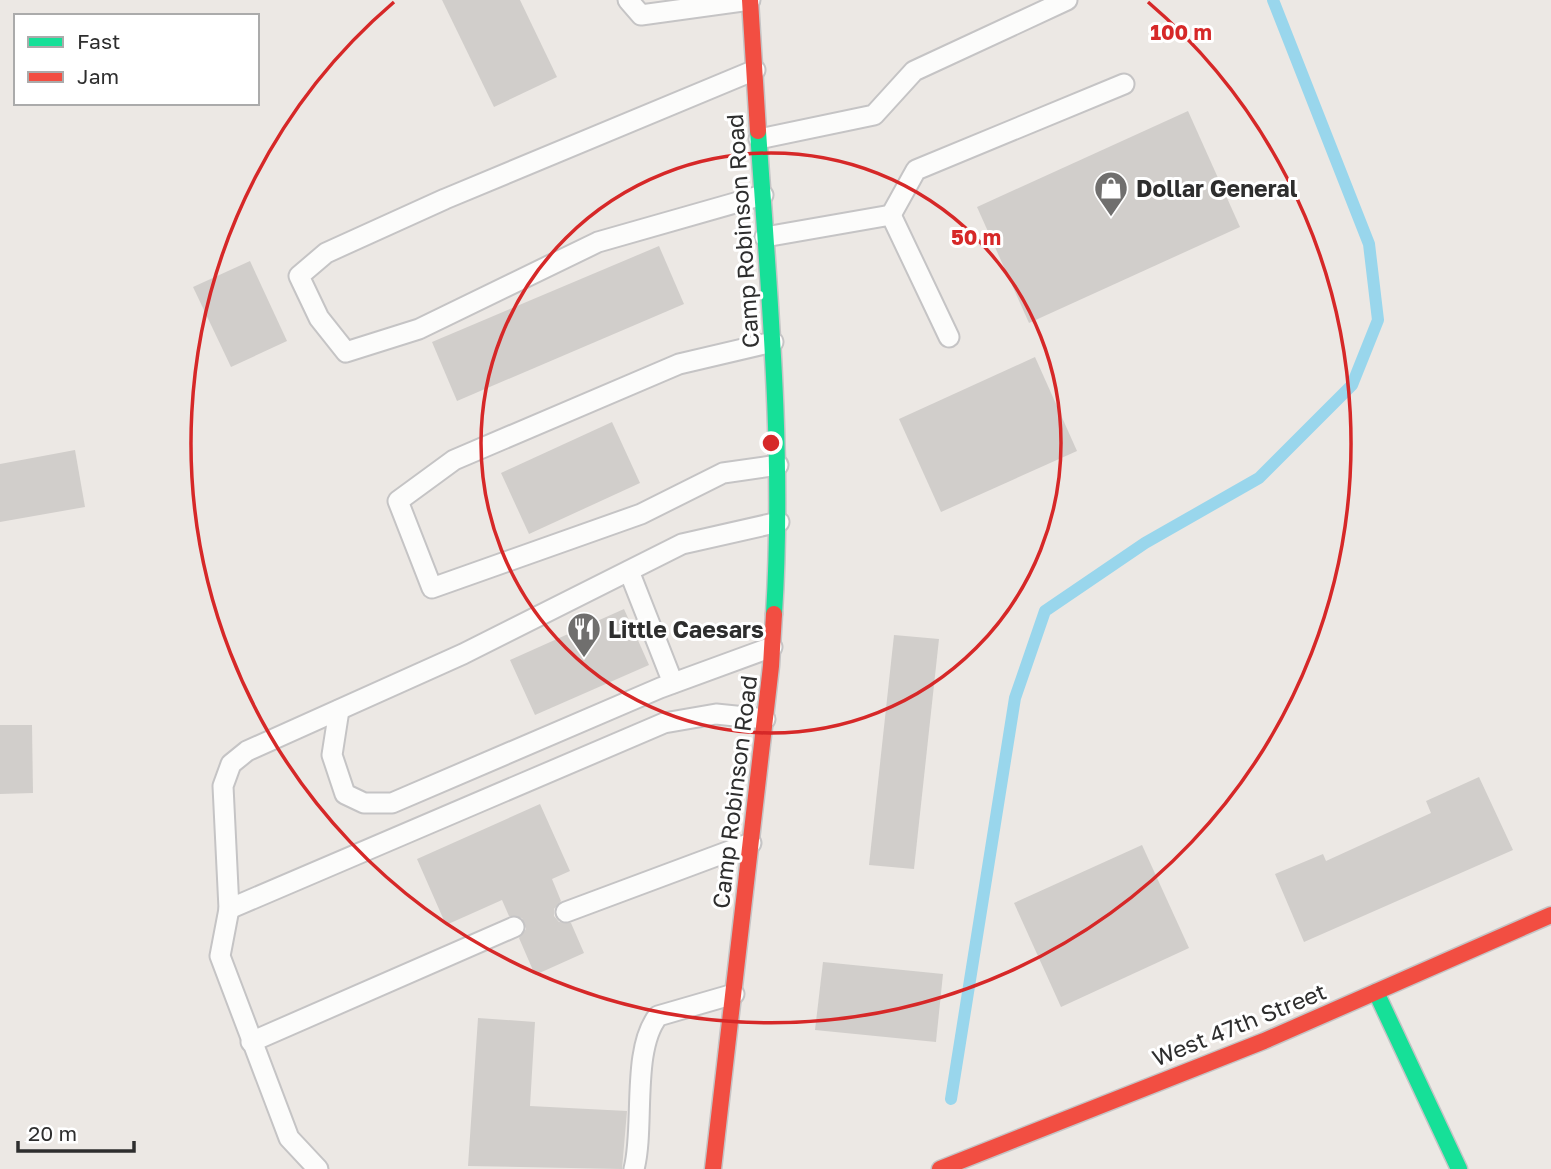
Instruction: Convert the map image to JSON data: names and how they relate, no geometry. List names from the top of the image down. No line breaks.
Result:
{"streets":{"main road":["Camp Robinson Road","West 47th Street"]},"places":{"shop":["Dollar General"],"restaurant":["Little Caesars"]},"legend":["Fast","Jam"],"scale_bar":"20 m","rings":["100 m","50 m"]}
